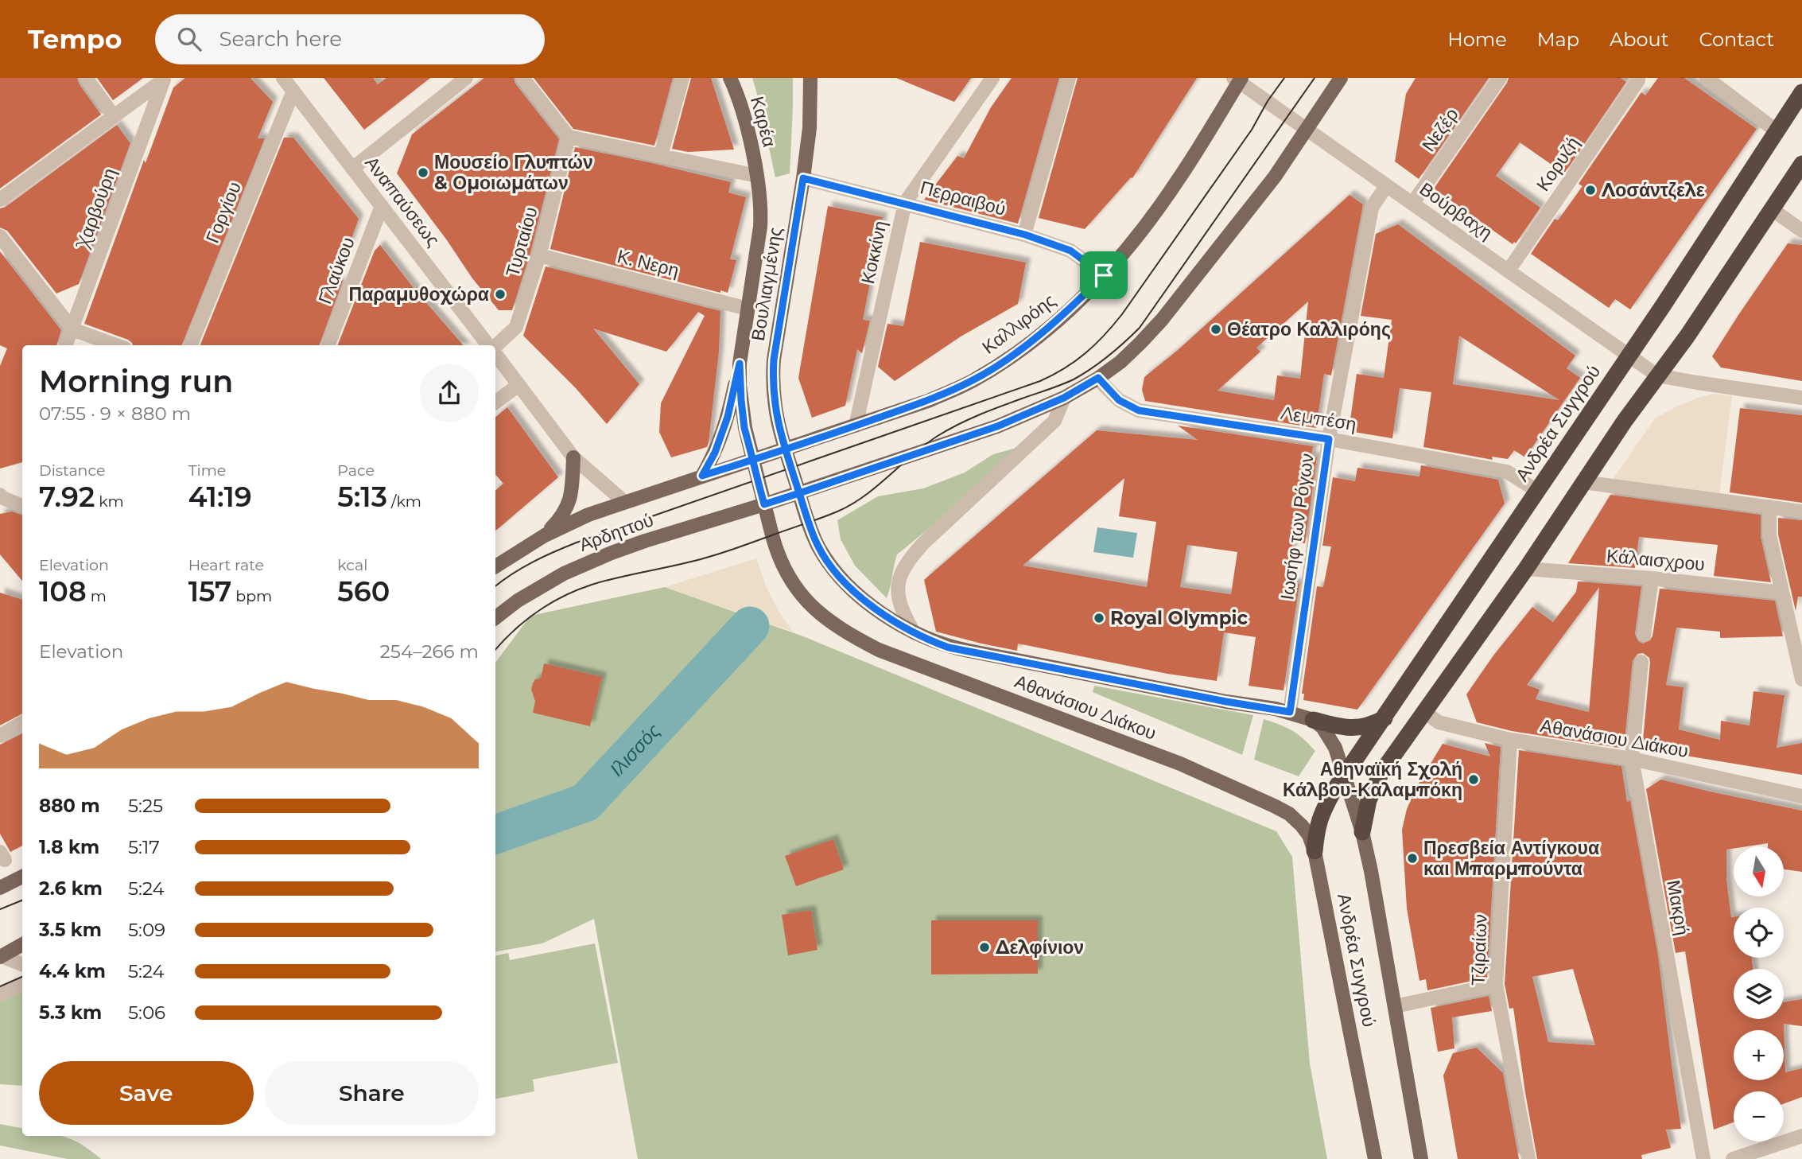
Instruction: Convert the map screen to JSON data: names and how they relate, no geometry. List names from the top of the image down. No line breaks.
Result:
{"streets":{"highway":["Ανδρέα Συγγρού"],"main road":["Καρέα","Βουλιαγμένης","Καλλιρόης","Αρδηττού","Αθανάσιου Διάκου"],"street":["Νεζέρ","Κορυζή","Περραιβού","Αναπαύσεως","Χαρβούρη","Βούρβαχη","Γοργίου","Τυρταίου","Κοκκίνη","Κ. Νερη","Γλαύκου","Λεμπέση","Ιωσήφ των Ρόγων","Κάλαισχρου","Μακρή","Τζιραίων"]},"crossings":[["Καρέα","Βουλιαγμένης"],["Νεζέρ","Βούρβαχη"],["Κορυζή","Βούρβαχη"],["Περραιβού","Κοκκίνη"],["Περραιβού","Βουλιαγμένης"],["Περραιβού","Καλλιρόης"],["Αναπαύσεως","Γοργίου"],["Αναπαύσεως","Γλαύκου"],["Αναπαύσεως","Αρδηττού"],["Βούρβαχη","Καλλιρόης"],["Βούρβαχη","Ανδρέα Συγγρού"],["Βούρβαχη","Ιωσήφ των Ρόγων"],["Τυρταίου","Κ. Νερη"],["Κοκκίνη","Καλλιρόης"],["Κ. Νερη","Βουλιαγμένης"],["Βουλιαγμένης","Καλλιρόης"],["Βουλιαγμένης","Αρδηττού"],["Βουλιαγμένης","Αθανάσιου Διάκου"],["Καλλιρόης","Αρδηττού"],["Λεμπέση","Ανδρέα Συγγρού"],["Λεμπέση","Ιωσήφ των Ρόγων"],["Ανδρέα Συγγρού","Κάλαισχρου"],["Ανδρέα Συγγρού","Αθανάσιου Διάκου"],["Ιωσήφ των Ρόγων","Αθανάσιου Διάκου"],["Αρδηττού","Αθανάσιου Διάκου"],["Αθανάσιου Διάκου","Μακρή"],["Αθανάσιου Διάκου","Τζιραίων"]],"water":["Ιλισσός"],"places":["Μουσείο Γλυπτών & Ομοιωμάτων","Λοσάντζελε","Παραμυθοχώρα","Θέατρο Καλλιρόης","Royal Olympic","Αθηναϊκή Σχολή Κάλβου-Καλαμπόκη","Πρεσβεία Αντίγκουα και Μπαρμπούντα","Δελφίνιον"],"north":"bottom","page":{"header":"Tempo","search":"Search here","nav":["Home","Map","About","Contact"],"heading":["Morning run","07:55 · 9 × 880 m"],"stats":[["Distance","7.92 km"],["Time","41:19"],["Pace","5:13 /km"],["Elevation","108 m"],["Heart rate","157 bpm"],["kcal","560"]],"chart":["Elevation","254–266 m"],"list":[{"name":"880 m","note":"5:25"},{"name":"1.8 km","note":"5:17"},{"name":"2.6 km","note":"5:24"},{"name":"3.5 km","note":"5:09"},{"name":"4.4 km","note":"5:24"},{"name":"5.3 km","note":"5:06"}],"map_buttons":["+","−"],"buttons":["Save","Share"]}}
